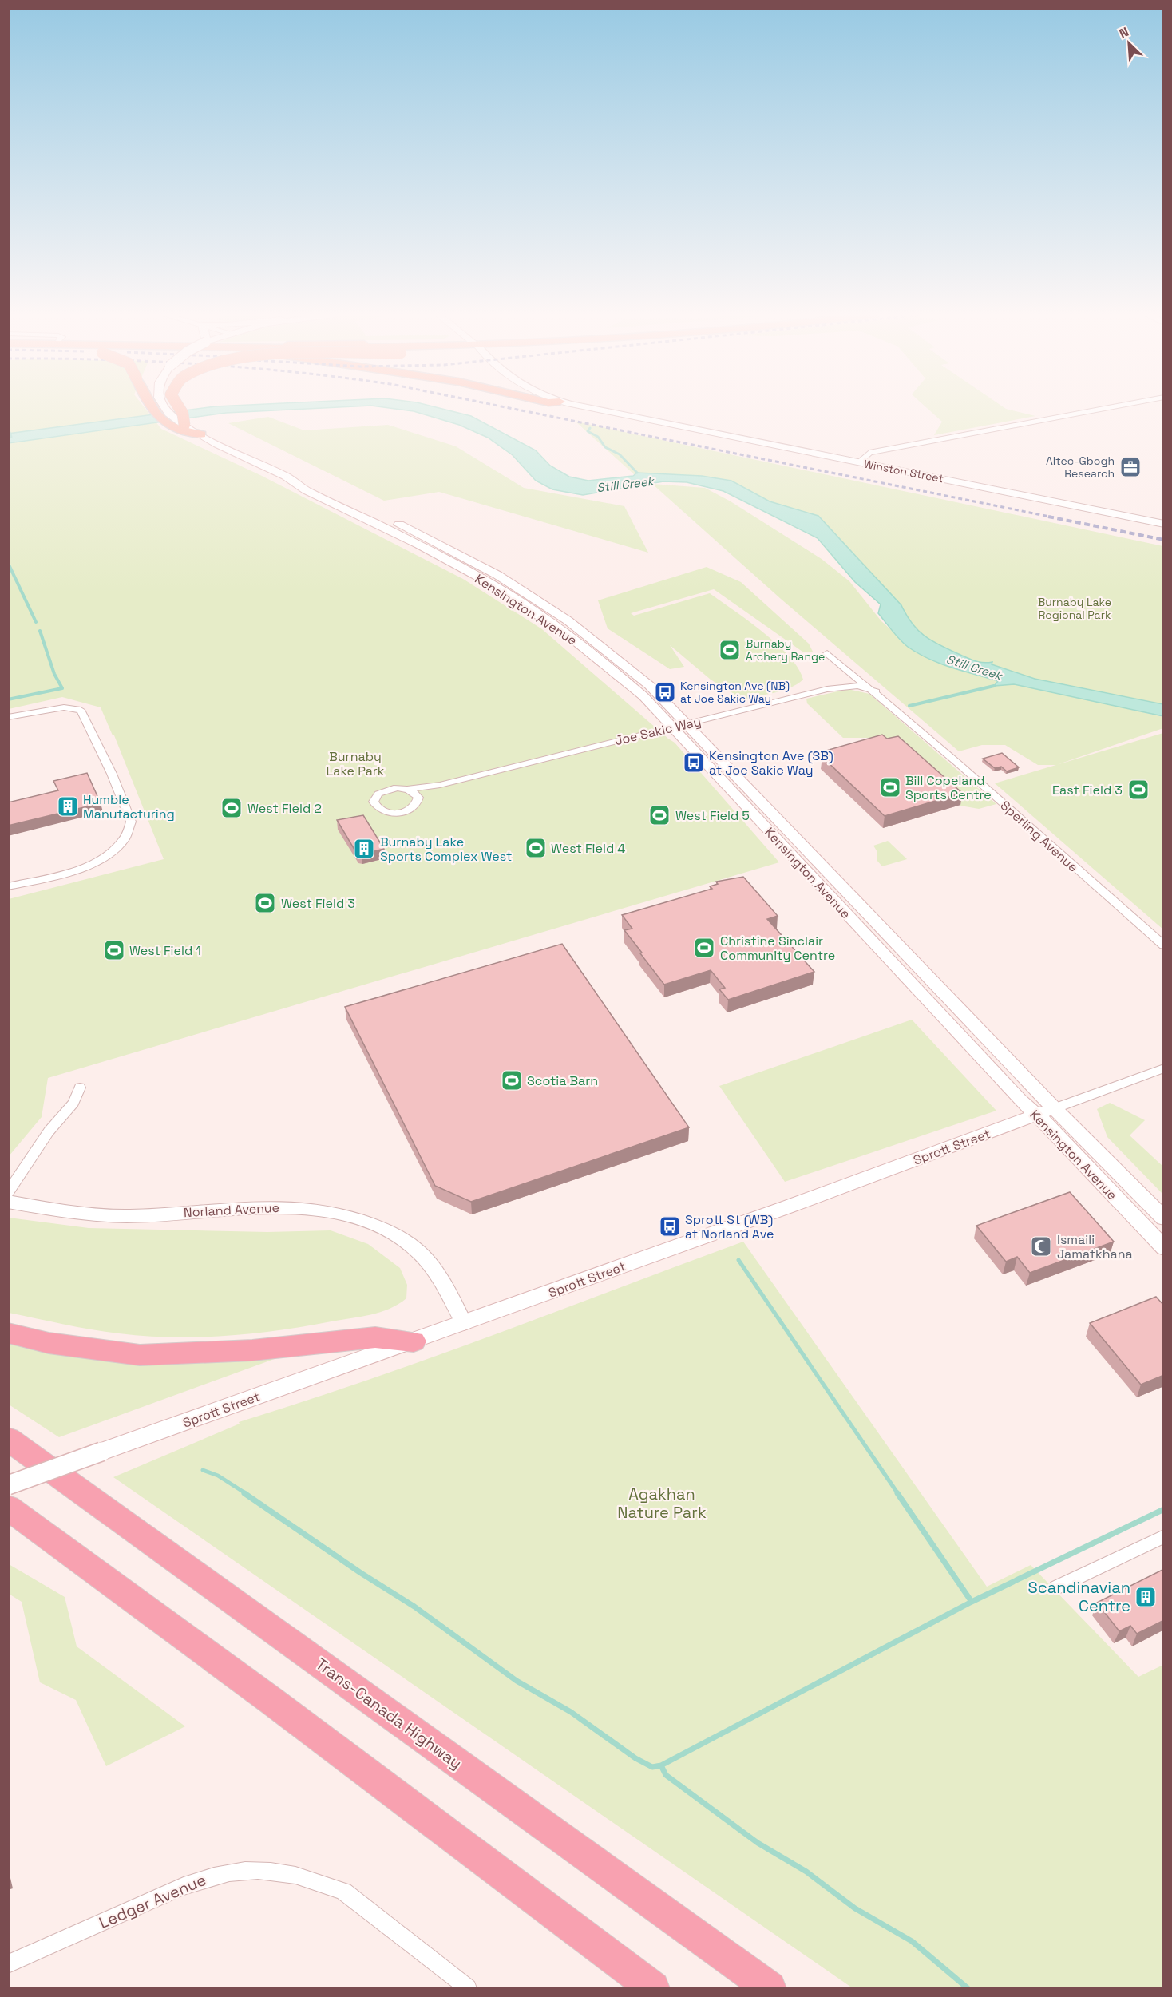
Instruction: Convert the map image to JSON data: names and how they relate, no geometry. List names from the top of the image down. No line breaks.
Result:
{"streets":{"highway":["Trans-Canada Highway"],"main road":["Kensington Avenue","Sprott Street"],"street":["Winston Street","Joe Sakic Way","Sperling Avenue","Norland Avenue","Ledger Avenue"]},"crossings":[["Kensington Avenue","Joe Sakic Way"],["Kensington Avenue","Sprott Street"],["Joe Sakic Way","Sperling Avenue"],["Sprott Street","Norland Avenue"]],"water":["Still Creek"],"parks":["Burnaby Lake Regional Park","Burnaby Lake Park","Agakhan Nature Park"],"places":{"office":["Altec-Gbogh Research"],"sports":["Burnaby Archery Range","Bill Copeland Sports Centre","East Field 3","West Field 2","West Field 5","West Field 4","West Field 3","Christine Sinclair Community Centre","West Field 1","Scotia Barn"],"bus stop":["Kensington Ave (NB) at Joe Sakic Way","Kensington Ave (SB) at Joe Sakic Way","Sprott St (WB) at Norland Ave"],"building":["Humble Manufacturing","Burnaby Lake Sports Complex West","Scandinavian Centre"],"mosque":["Ismaili Jamatkhana"]},"north":"top left"}
